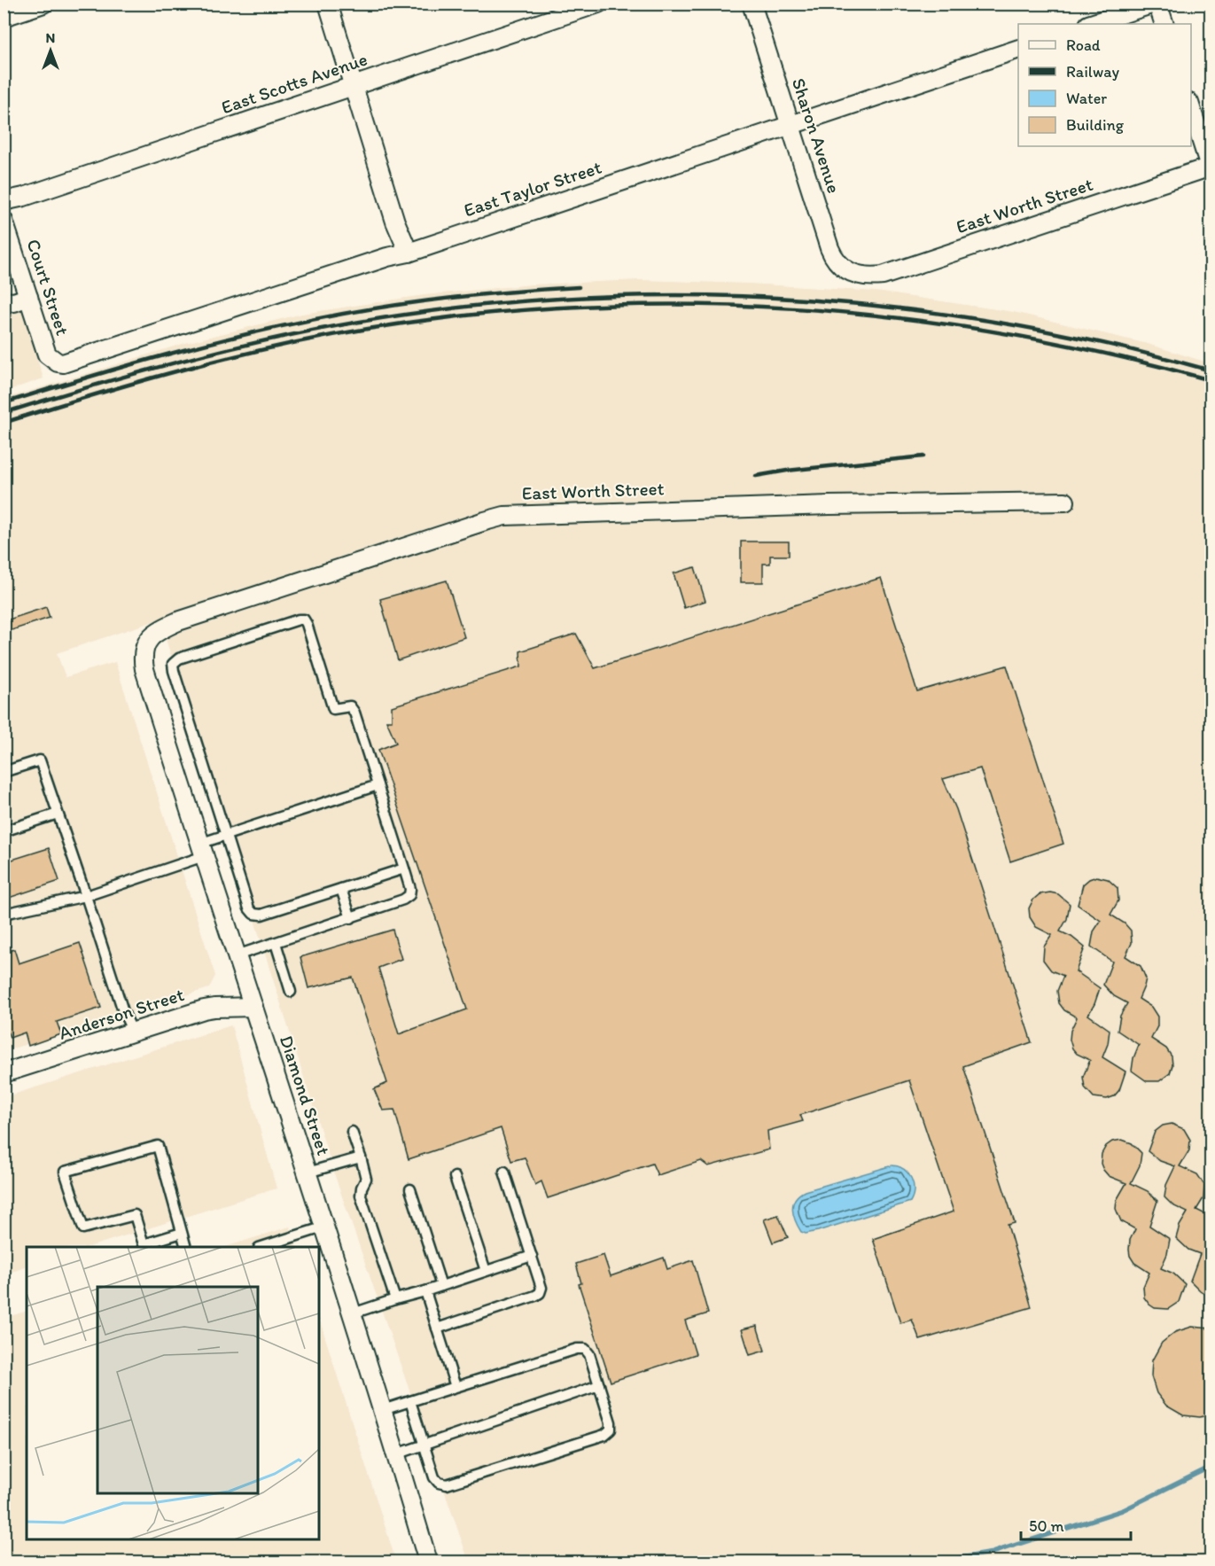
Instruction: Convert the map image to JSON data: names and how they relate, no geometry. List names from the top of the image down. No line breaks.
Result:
{"streets":{"street":["East Scotts Avenue","Sharon Avenue","East Taylor Street","East Worth Street","Court Street","Anderson Street","Diamond Street"]},"crossings":[["Sharon Avenue","East Taylor Street"],["Sharon Avenue","East Worth Street"],["East Taylor Street","Court Street"],["East Worth Street","Diamond Street"],["Anderson Street","Diamond Street"]],"legend":["Road","Railway","Water","Building"],"scale_bar":"50 m","north":"top"}
